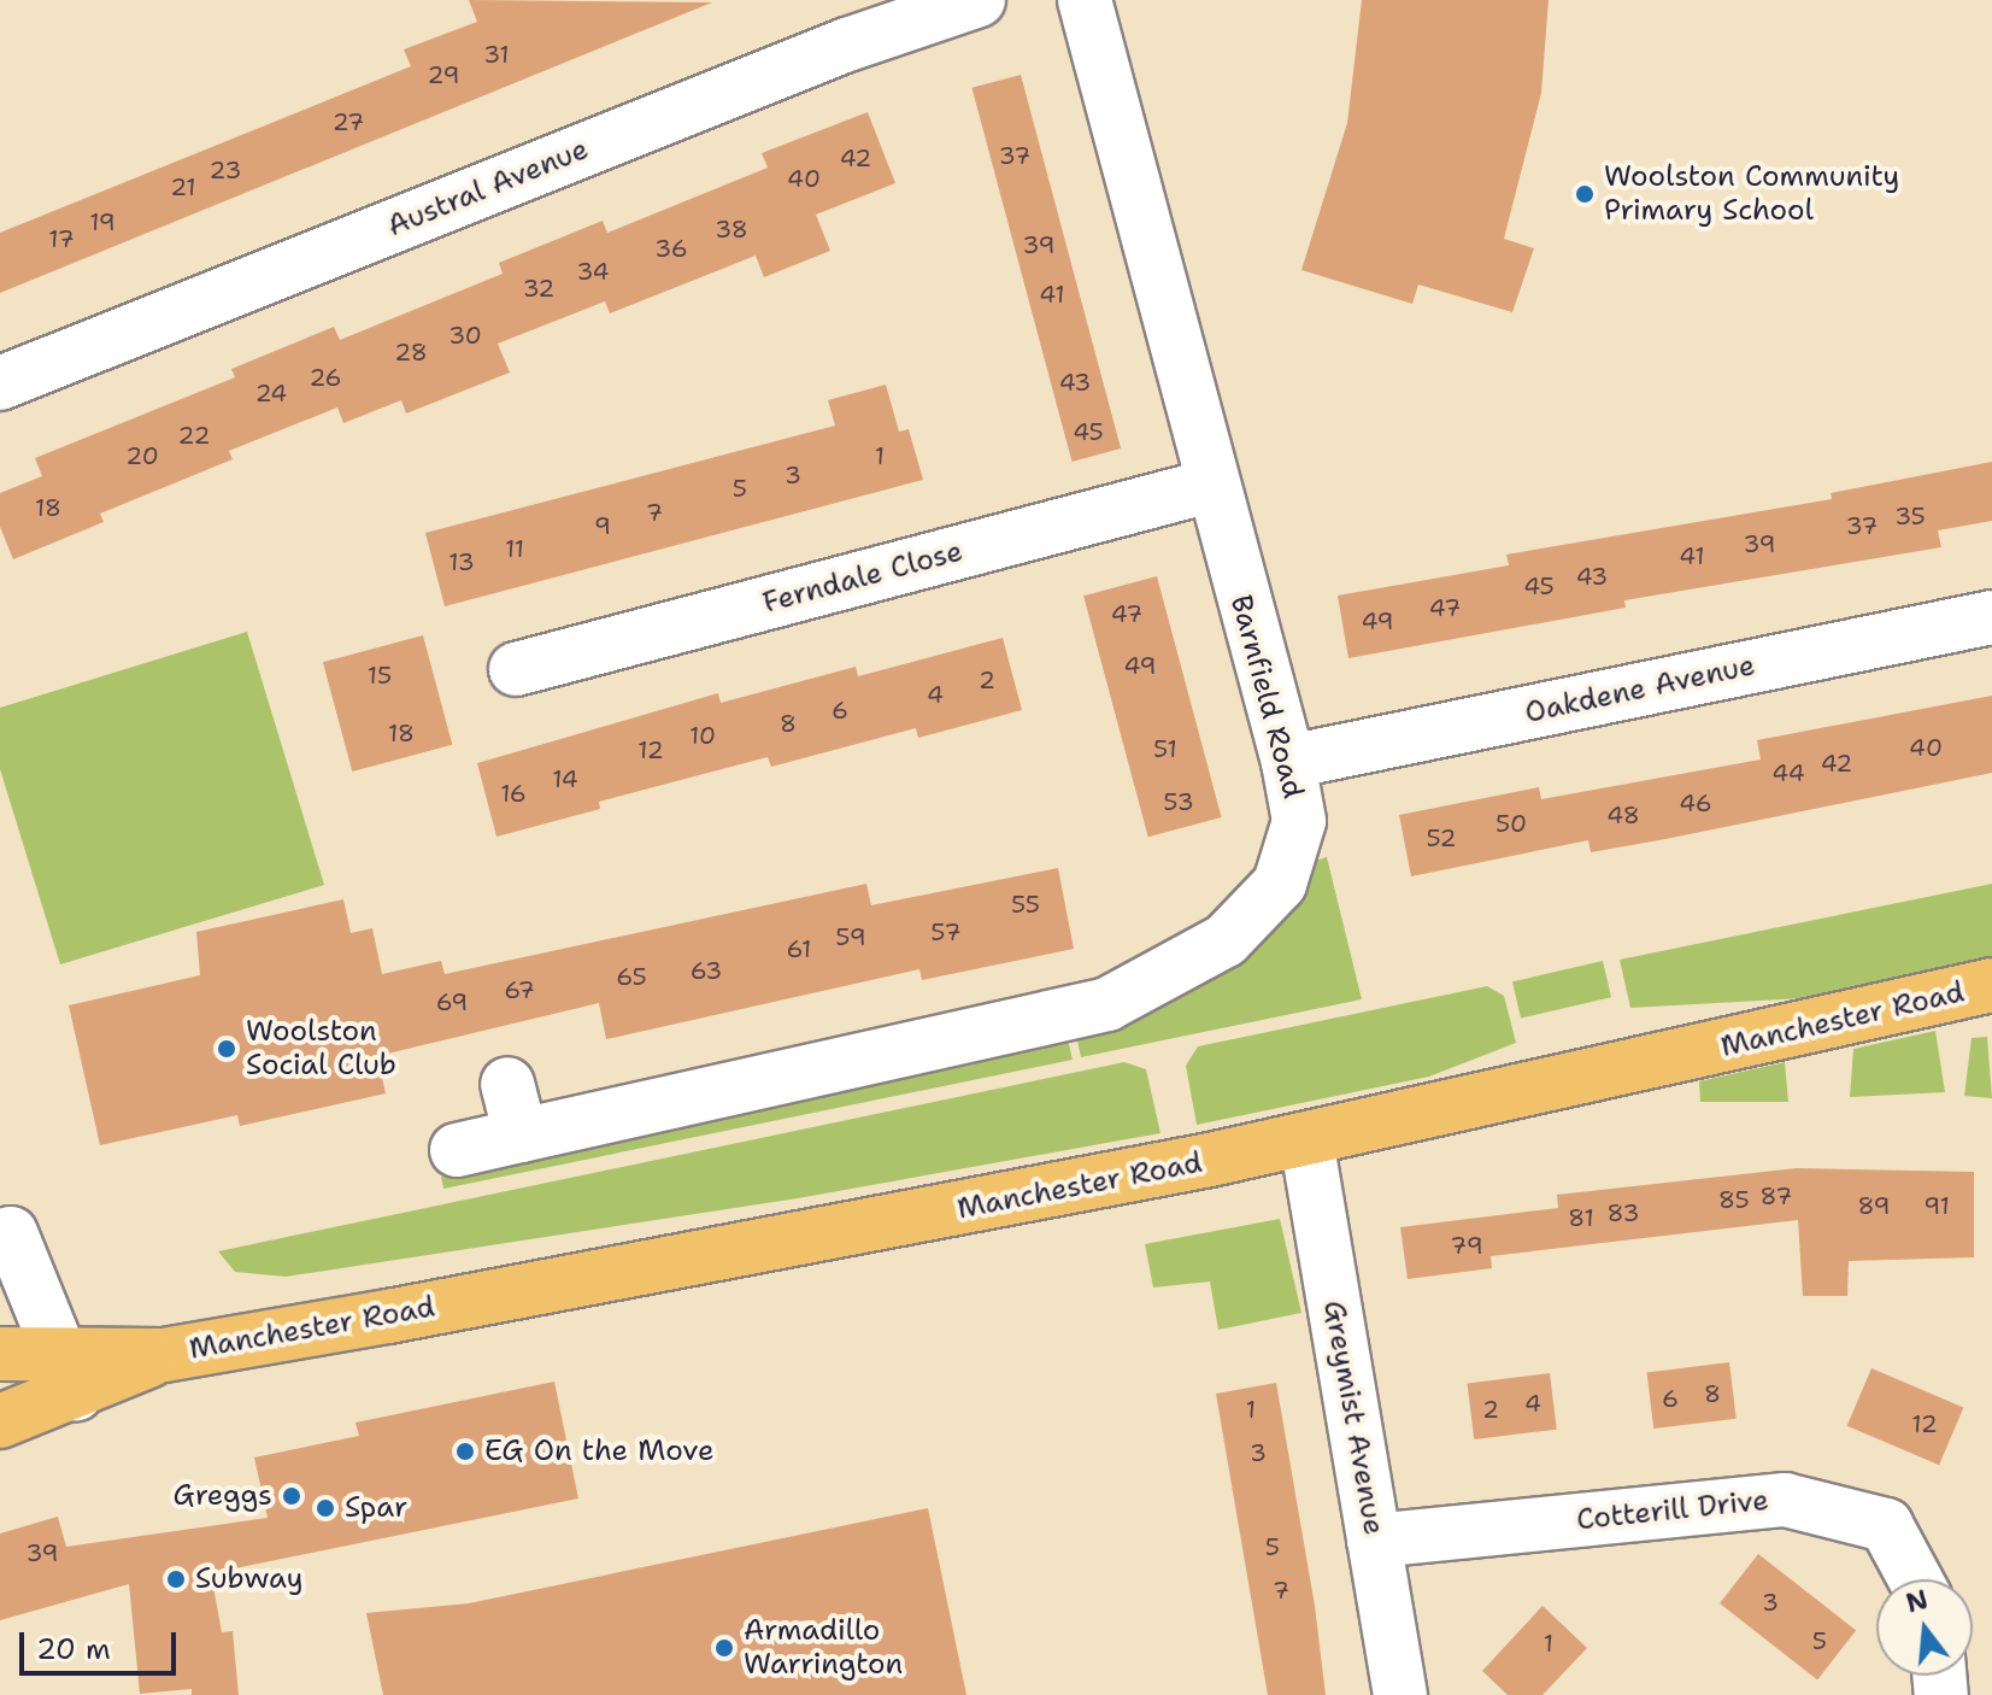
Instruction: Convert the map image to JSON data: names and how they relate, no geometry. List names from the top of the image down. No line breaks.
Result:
{"streets":{"main road":["Manchester Road"],"street":["Austral Avenue","Ferndale Close","Oakdene Avenue","Barnfield Road","Greymist Avenue","Cotterill Drive"]},"crossings":[["Ferndale Close","Barnfield Road"],["Oakdene Avenue","Barnfield Road"],["Manchester Road","Greymist Avenue"],["Greymist Avenue","Cotterill Drive"]],"places":["Woolston Community Primary School","Woolston Social Club","EG On the Move","Greggs","Spar","Subway","Armadillo Warrington"],"house_numbers":["31","29","27","37","42","23","40","21","19","38","17","39","36","34","32","41","30","28","26","43","24","45","22","20","1","3","5","18","7","35","9","37","39","11","41","13","43","45","47","47","49","49","15","2","4","6","8","18","10","40","51","12","42","44","14","16","53","46","48","50","52","55","57","59","61","63","65","67","69","87","85","89","91","83","81","79","8","6","4","1","2","12","3","5","39","7","3","5","1"],"scale_bar":"20 m","north":"top"}
